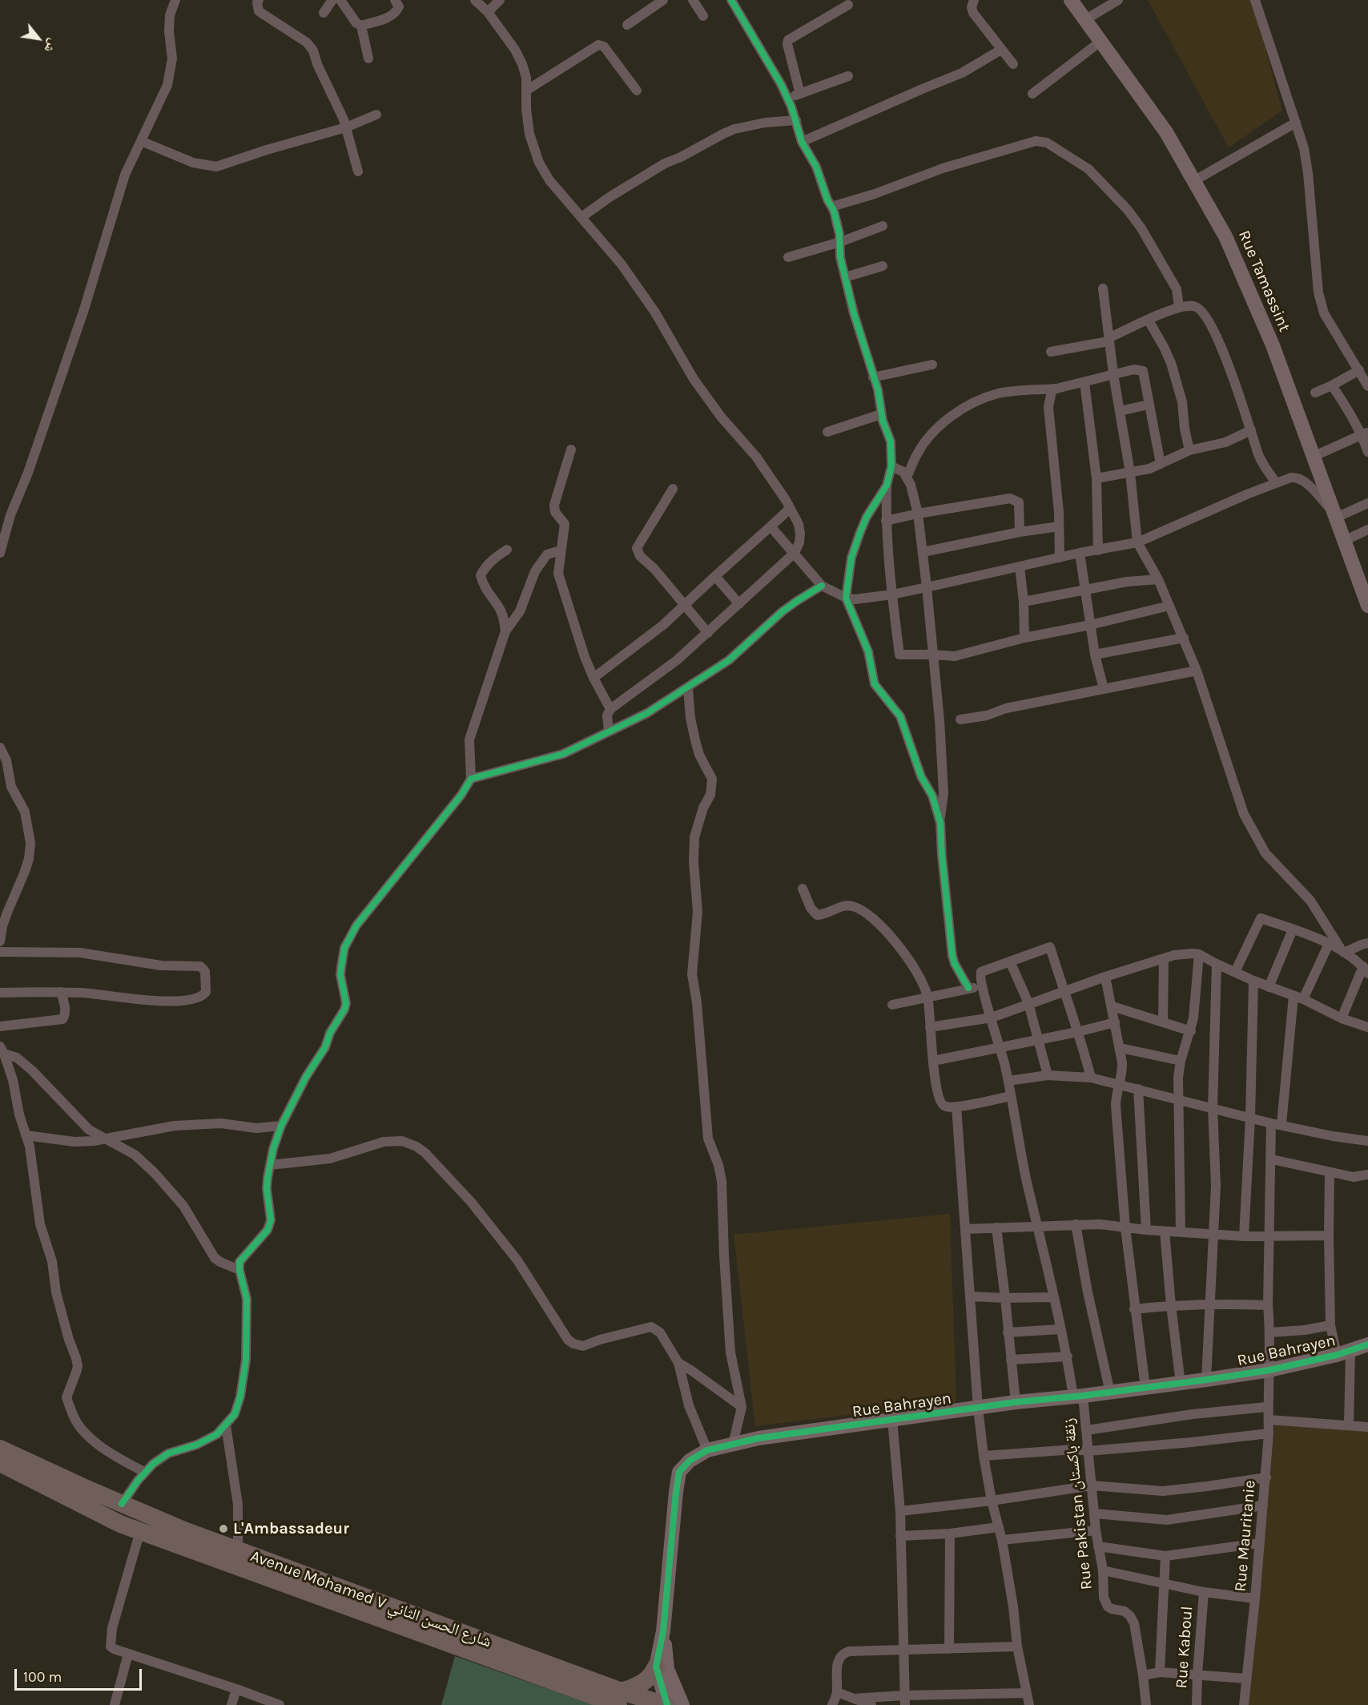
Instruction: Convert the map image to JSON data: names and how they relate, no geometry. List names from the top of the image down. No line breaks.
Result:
{"streets":{"highway":["Avenue Mohamed V شارع الحسن الثاني"],"street":["Rue Tamassint","Rue Bahrayen","Rue Pakistan زنقة باكستان","Rue Mauritanie","Rue Kaboul"]},"crossings":[["Rue Bahrayen","Rue Pakistan زنقة باكستان"],["Rue Bahrayen","Rue Mauritanie"],["Rue Bahrayen","Avenue Mohamed V شارع الحسن الثاني"]],"places":["L'Ambassadeur"],"scale_bar":"100 m","north":"bottom right"}
